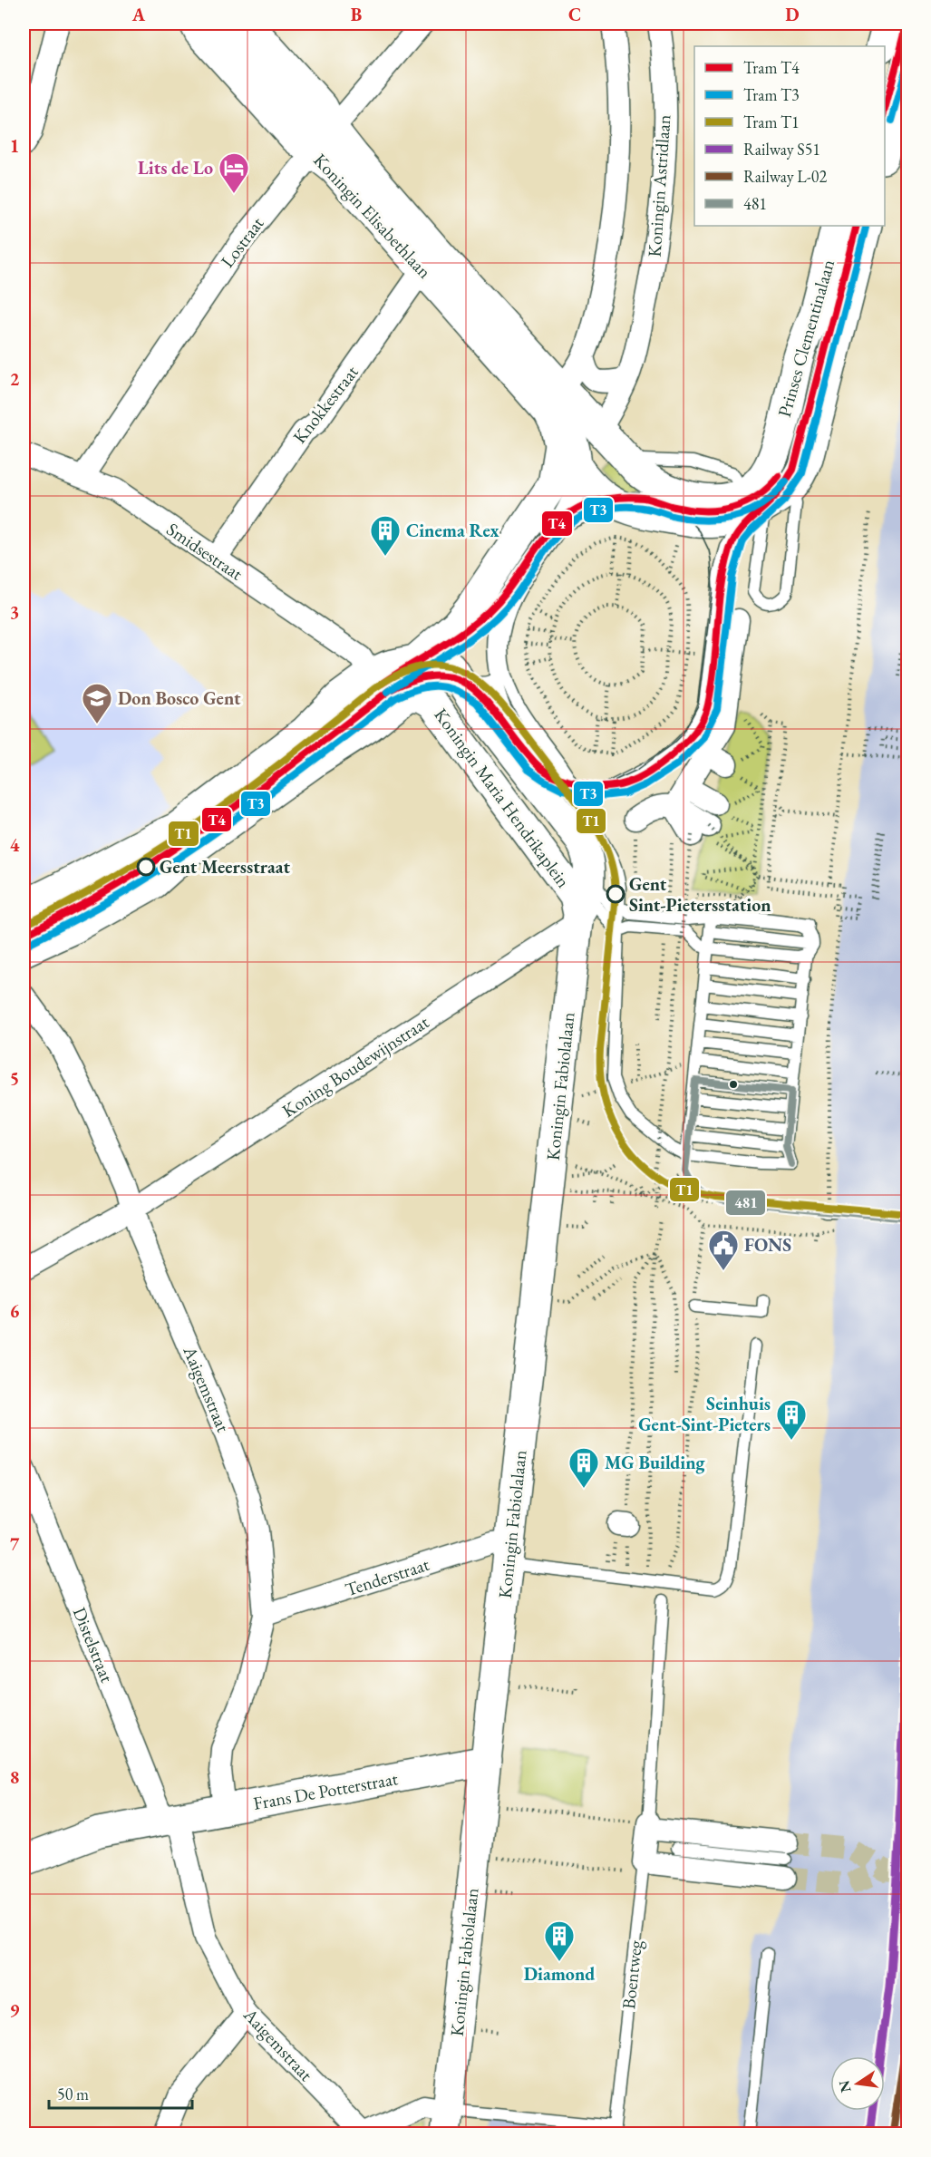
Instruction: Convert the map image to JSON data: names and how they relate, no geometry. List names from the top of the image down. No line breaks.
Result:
{"streets":{"street":["Koningin Astridlaan","Koningin Elisabethlaan","Lostraat","Prinses Clementinalaan","Knokkestraat","Smidsestraat","Koningin Maria Hendrikaplein","Koning Boudewijnstraat","Koningin Fabiolalaan","Aaigemstraat","Tenderstraat","Distelstraat","Frans De Potterstraat","Boentweg"]},"crossings":[["Koningin Elisabethlaan","Lostraat"],["Koningin Elisabethlaan","Knokkestraat"],["Koningin Elisabethlaan","Koningin Maria Hendrikaplein"],["Lostraat","Smidsestraat"],["Knokkestraat","Smidsestraat"],["Smidsestraat","Koningin Maria Hendrikaplein"],["Koningin Maria Hendrikaplein","Koning Boudewijnstraat"],["Koningin Maria Hendrikaplein","Koningin Fabiolalaan"],["Koning Boudewijnstraat","Koningin Fabiolalaan"],["Koning Boudewijnstraat","Aaigemstraat"],["Koningin Fabiolalaan","Aaigemstraat"],["Koningin Fabiolalaan","Tenderstraat"],["Koningin Fabiolalaan","Frans De Potterstraat"],["Koningin Fabiolalaan","Boentweg"],["Aaigemstraat","Tenderstraat"],["Aaigemstraat","Distelstraat"],["Aaigemstraat","Frans De Potterstraat"],["Aaigemstraat","Boentweg"],["Distelstraat","Frans De Potterstraat"]],"places":{"hotel":["Lits de Lo"],"building":["Cinema Rex","Seinhuis Gent-Sint-Pieters","MG Building","Diamond"],"school or university":["Don Bosco Gent"],"other":["Gent Meersstraat","Gent Sint-Pietersstation"],"public building":["FONS"]},"lines":["tram line T4","tram line T3","tram line T1","transit line 481","rail line S51","rail line L-02"],"legend":["Tram T4","Tram T3","Tram T1","Railway S51","Railway L-02","481"],"scale_bar":"50 m","north":"left","grid":{"columns":["A","B","C","D"],"rows":["1","2","3","4","5","6","7","8","9"]}}
